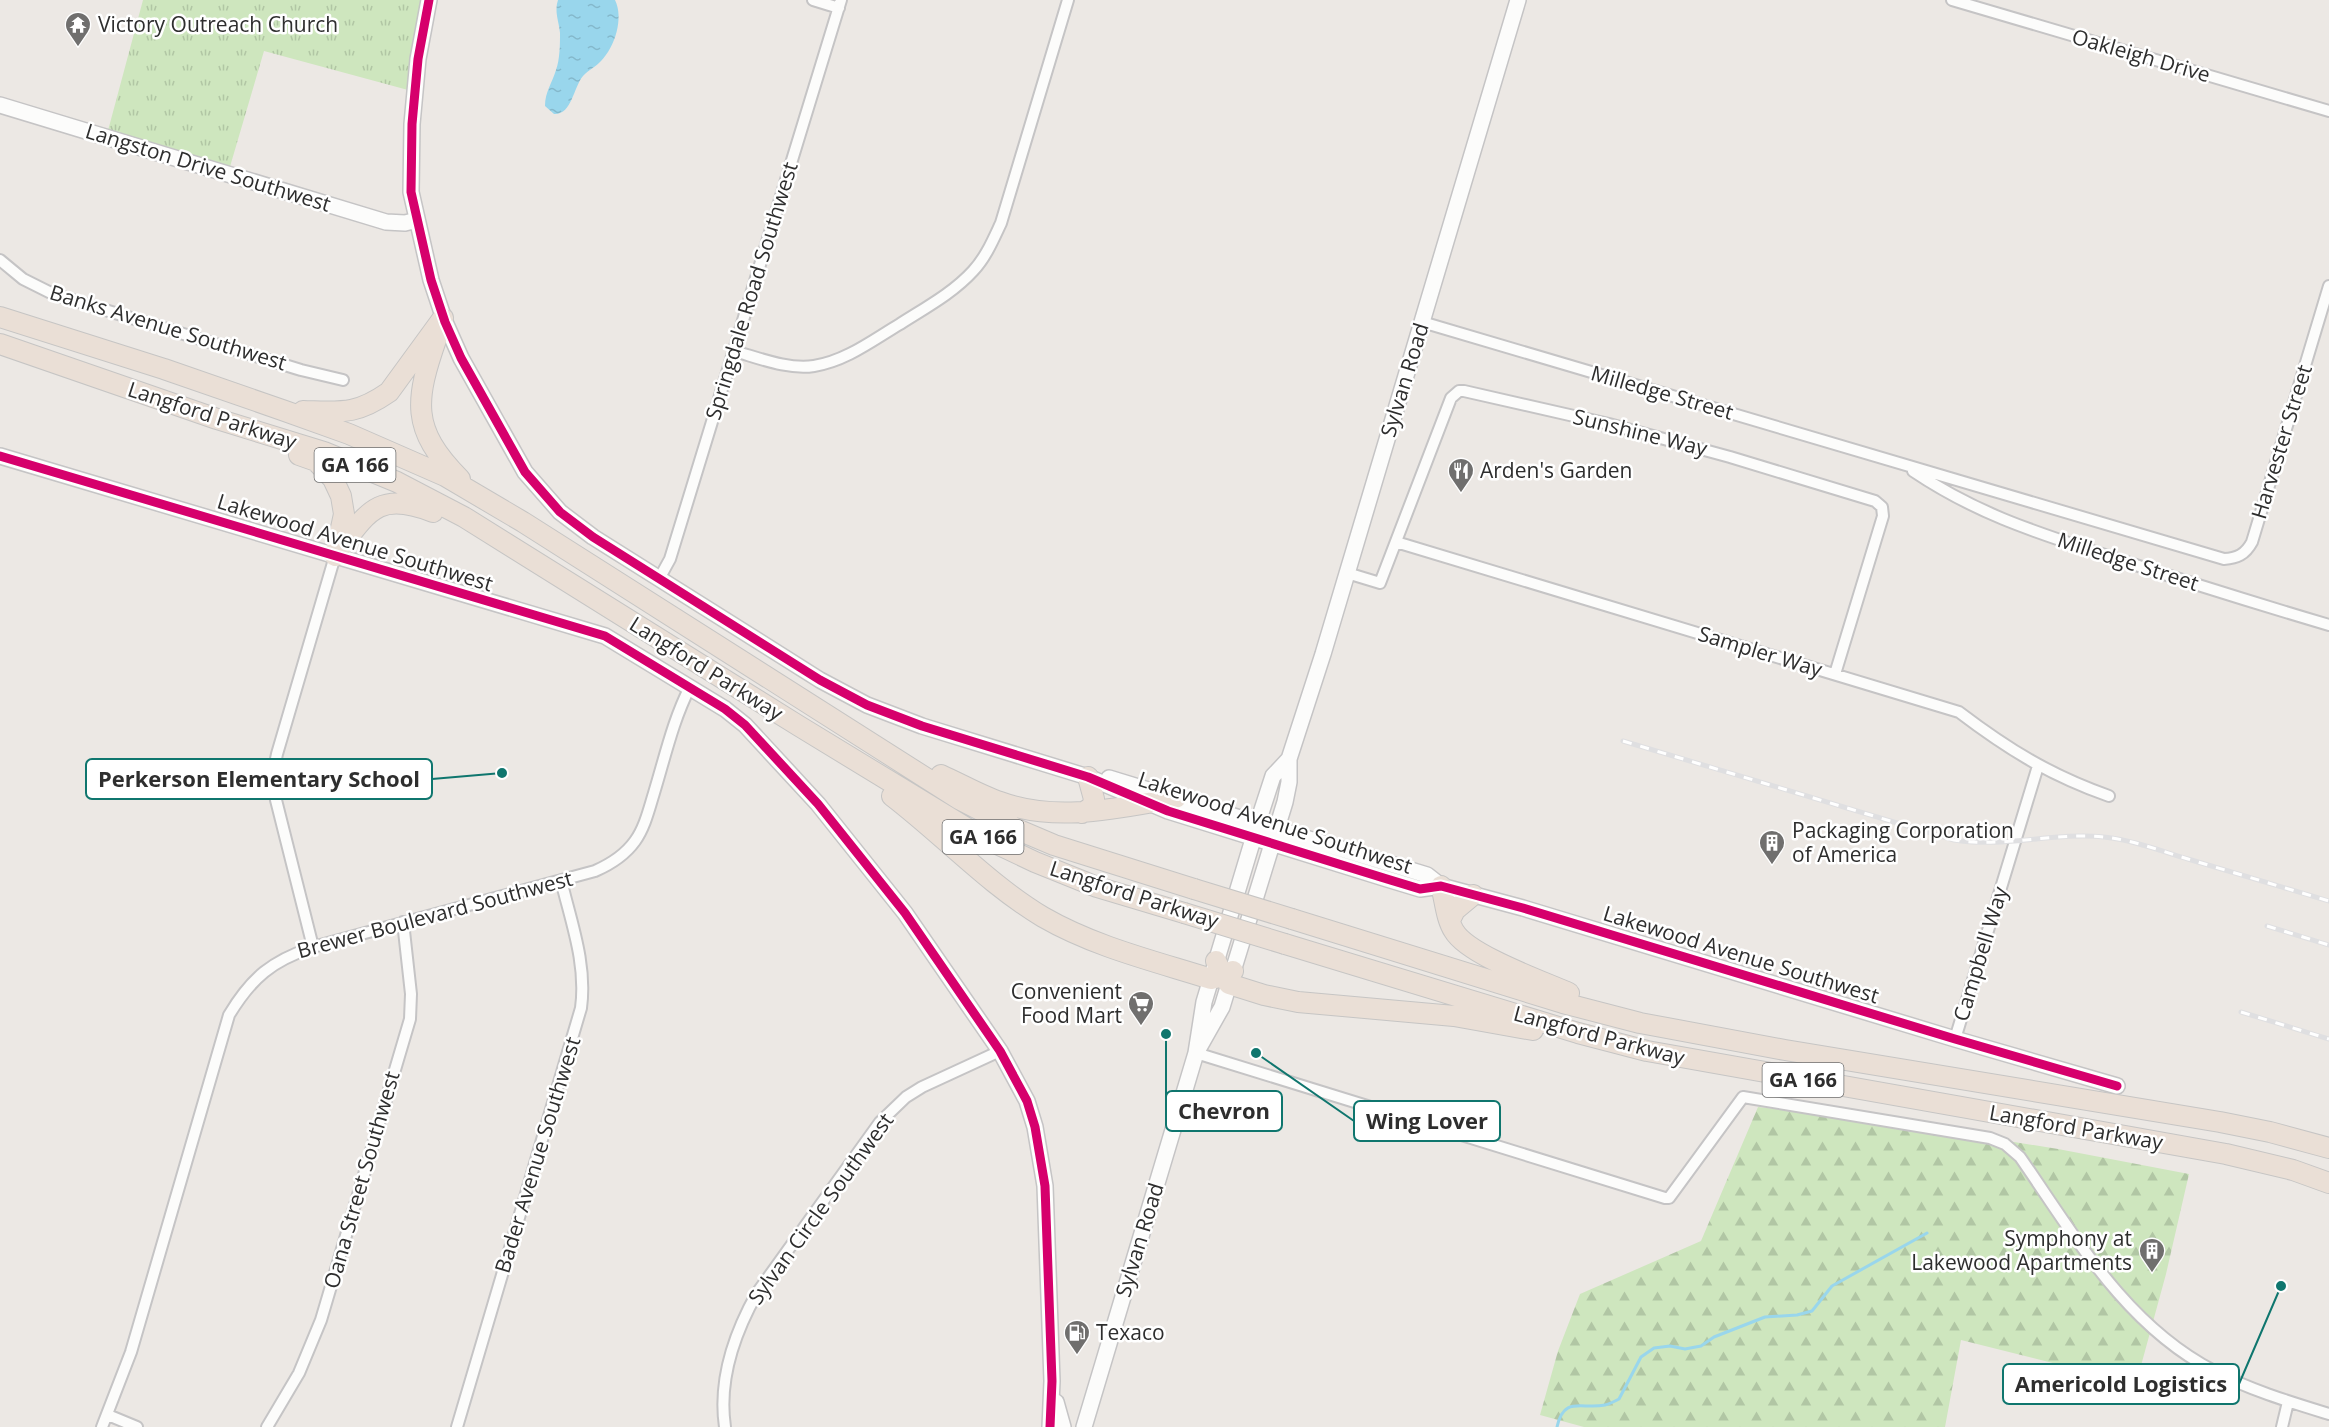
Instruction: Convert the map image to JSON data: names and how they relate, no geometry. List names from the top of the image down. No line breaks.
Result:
{"streets":{"highway":["Langford Parkway","GA 166"],"street":["Oakleigh Drive","Langston Drive Southwest","Springdale Road Southwest","Banks Avenue Southwest","Sylvan Road","Milledge Street","Sunshine Way","Harvester Street","Lakewood Avenue Southwest","Sampler Way","Brewer Boulevard Southwest","Campbell Way","Bader Avenue Southwest","Oana Street Southwest","Sylvan Circle Southwest"]},"crossings":[["Langston Drive Southwest","Lakewood Avenue Southwest"],["Springdale Road Southwest","Lakewood Avenue Southwest"],["Sylvan Road","Milledge Street"],["Sylvan Road","Sunshine Way"],["Sylvan Road","Lakewood Avenue Southwest"],["Milledge Street","Harvester Street"],["Sunshine Way","Sampler Way"],["Lakewood Avenue Southwest","Brewer Boulevard Southwest"],["Lakewood Avenue Southwest","Campbell Way"],["Lakewood Avenue Southwest","Sylvan Circle Southwest"],["Sampler Way","Campbell Way"],["Brewer Boulevard Southwest","Bader Avenue Southwest"],["Brewer Boulevard Southwest","Oana Street Southwest"]],"places":{"temple":["Victory Outreach Church"],"restaurant":["Arden's Garden"],"other":["Perkerson Elementary School","Chevron","Wing Lover","Americold Logistics"],"building":["Packaging Corporation of America","Symphony at Lakewood Apartments"],"supermarket":["Convenient Food Mart"],"fuel station":["Texaco"]}}
